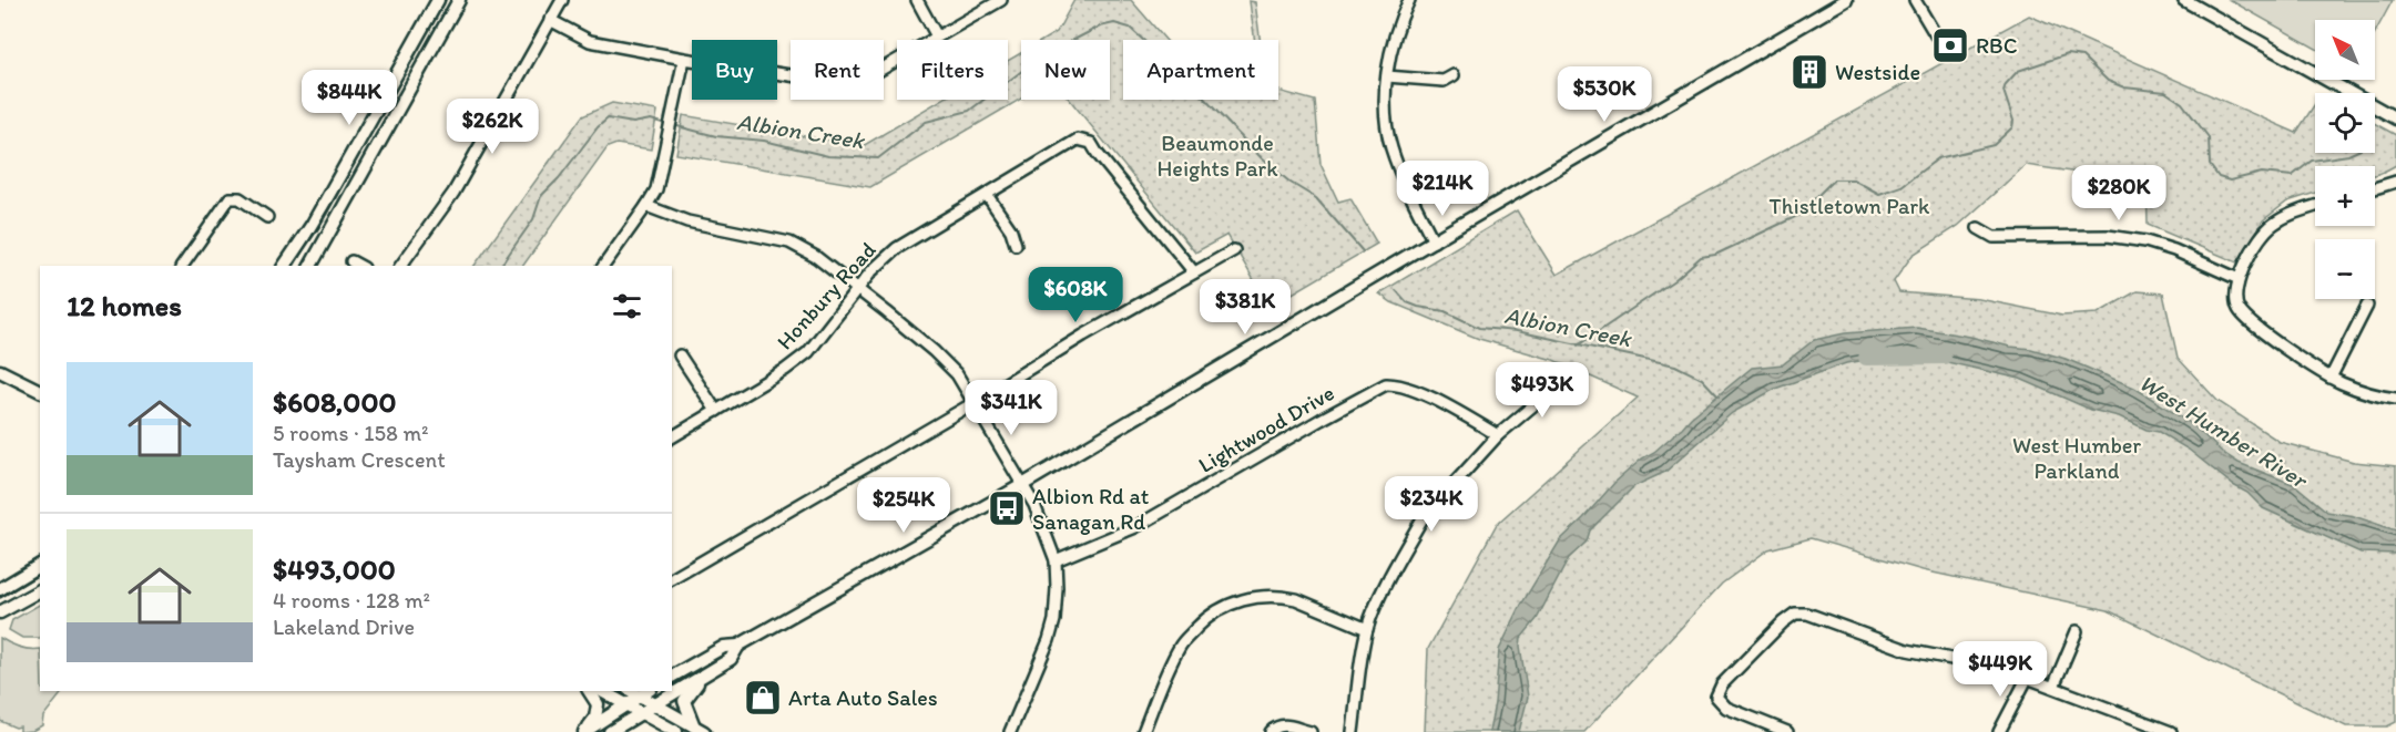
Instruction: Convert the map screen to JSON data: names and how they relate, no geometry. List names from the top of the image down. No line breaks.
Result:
{"streets":{"street":["Honbury Road","Lightwood Drive"]},"water":["Albion Creek","West Humber River"],"parks":["Beaumonde Heights Park","Thistletown Park","West Humber Parkland"],"places":{"bank":["RBC"],"building":["Westside"],"bus stop":["Albion Rd at Sanagan Rd"],"shop":["Arta Auto Sales"]},"north":"top left","page":{"map_buttons":["+","−"],"chip":["Buy","Rent","Filters","New","Apartment"],"price":["$530K","$844K","$262K","$214K","$280K","$608K","$381K","$493K","$341K","$234K","$254K","$449K"],"heading":"12 homes","list":[{"name":"$608,000","note":"5 rooms · 158 m² · Taysham Crescent"},{"name":"$493,000","note":"4 rooms · 128 m² · Lakeland Drive"}]}}
